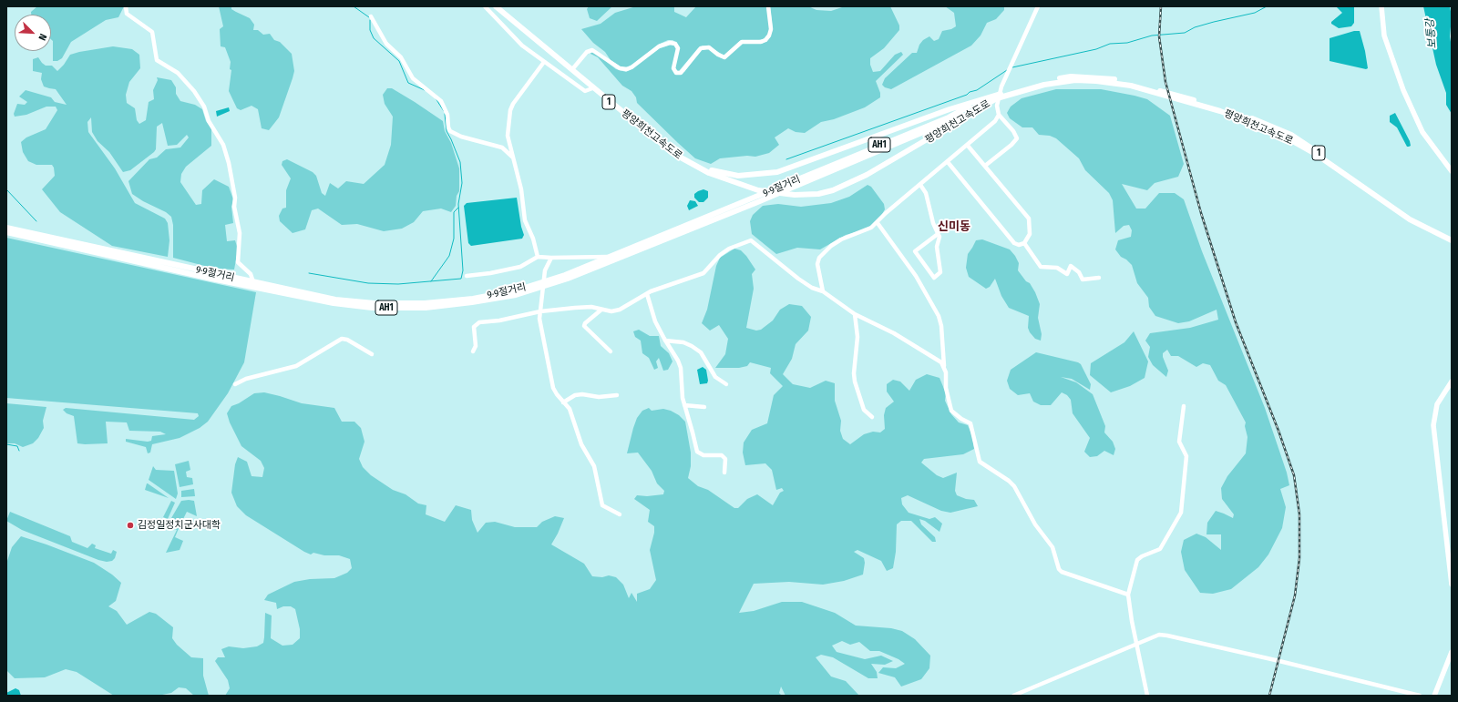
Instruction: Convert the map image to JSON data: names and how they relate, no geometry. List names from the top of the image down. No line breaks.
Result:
{"streets":{"highway":["1","평양희천고속도로","AH1","9·9절거리"]},"crossings":[["평양희천고속도로","9·9절거리"]],"districts":["신미동"],"water":["보통강"],"places":["김정일정치군사대학"],"north":"bottom right"}
